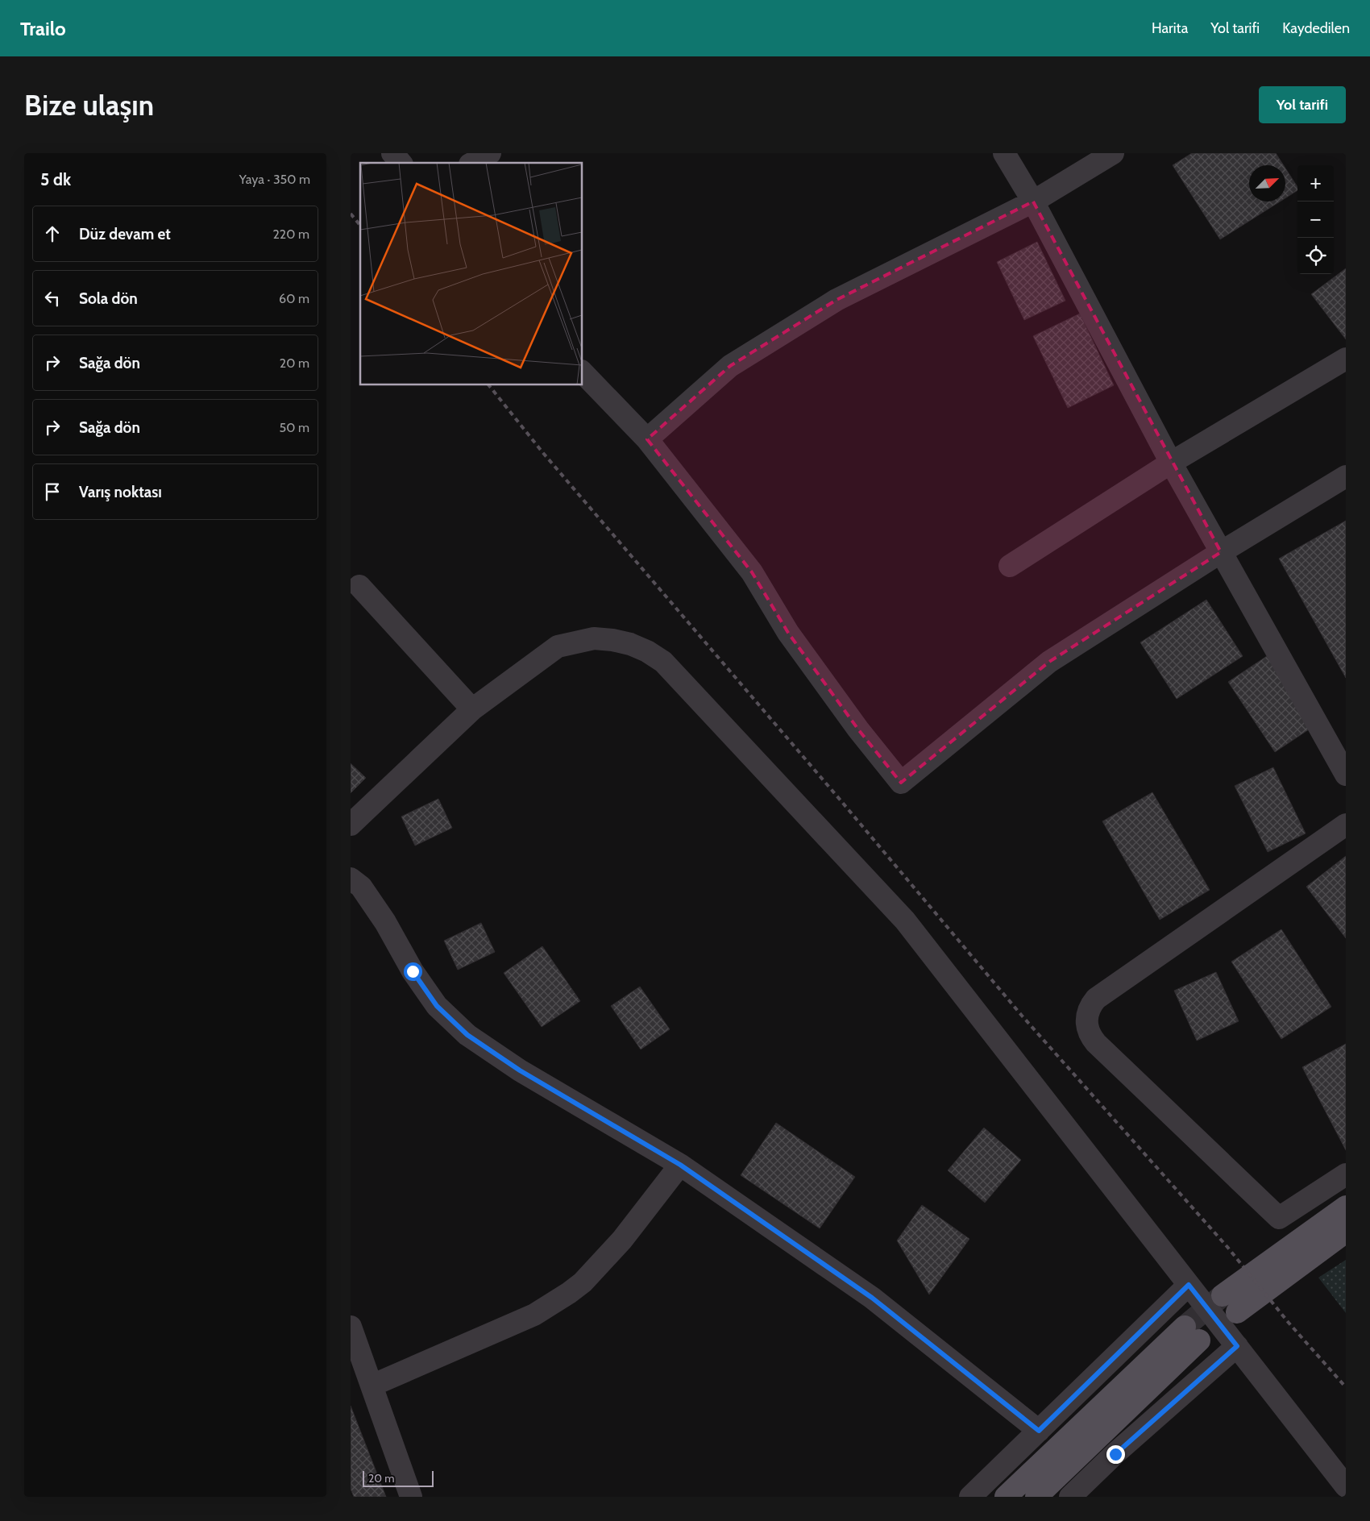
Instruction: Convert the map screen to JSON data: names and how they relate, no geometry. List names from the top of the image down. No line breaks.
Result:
{"scale_bar":"20 m","north":"top right","page":{"header":"Trailo","nav":["Harita","Yol tarifi","Kaydedilen"],"buttons":"Yol tarifi","title":"Bize ulaşın","heading":["5 dk","Yaya · 350 m"],"map_buttons":["+","−"],"list":[["Düz devam et","220 m"],["Sola dön","60 m"],["Sağa dön","20 m"],["Sağa dön","50 m"],"Varış noktası"],"scale":"20 m"}}
